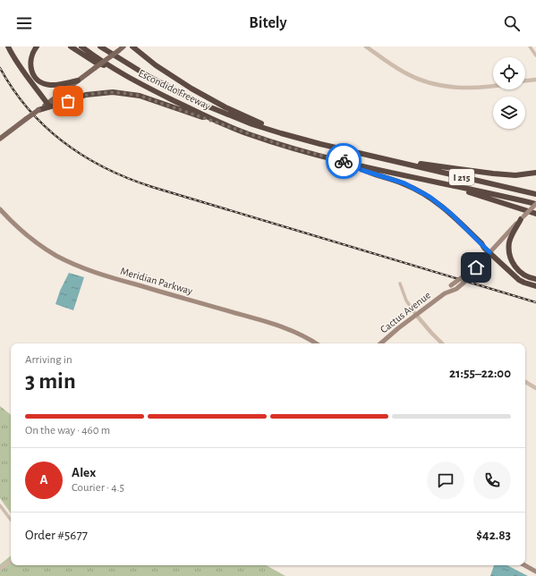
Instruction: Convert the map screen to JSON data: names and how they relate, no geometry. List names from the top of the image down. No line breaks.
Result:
{"streets":{"highway":["Escondido Freeway","I 215"],"main road":["Meridian Parkway","Cactus Avenue"]},"crossings":[["Escondido Freeway","Cactus Avenue"]],"page":{"header":"Bitely","heading":["3 min","Arriving in","21:55–22:00"],"panel":["Alex","Courier · 4.5","Order #5677","$42.83"],"bar":"On the way · 460 m","round":"A"}}
